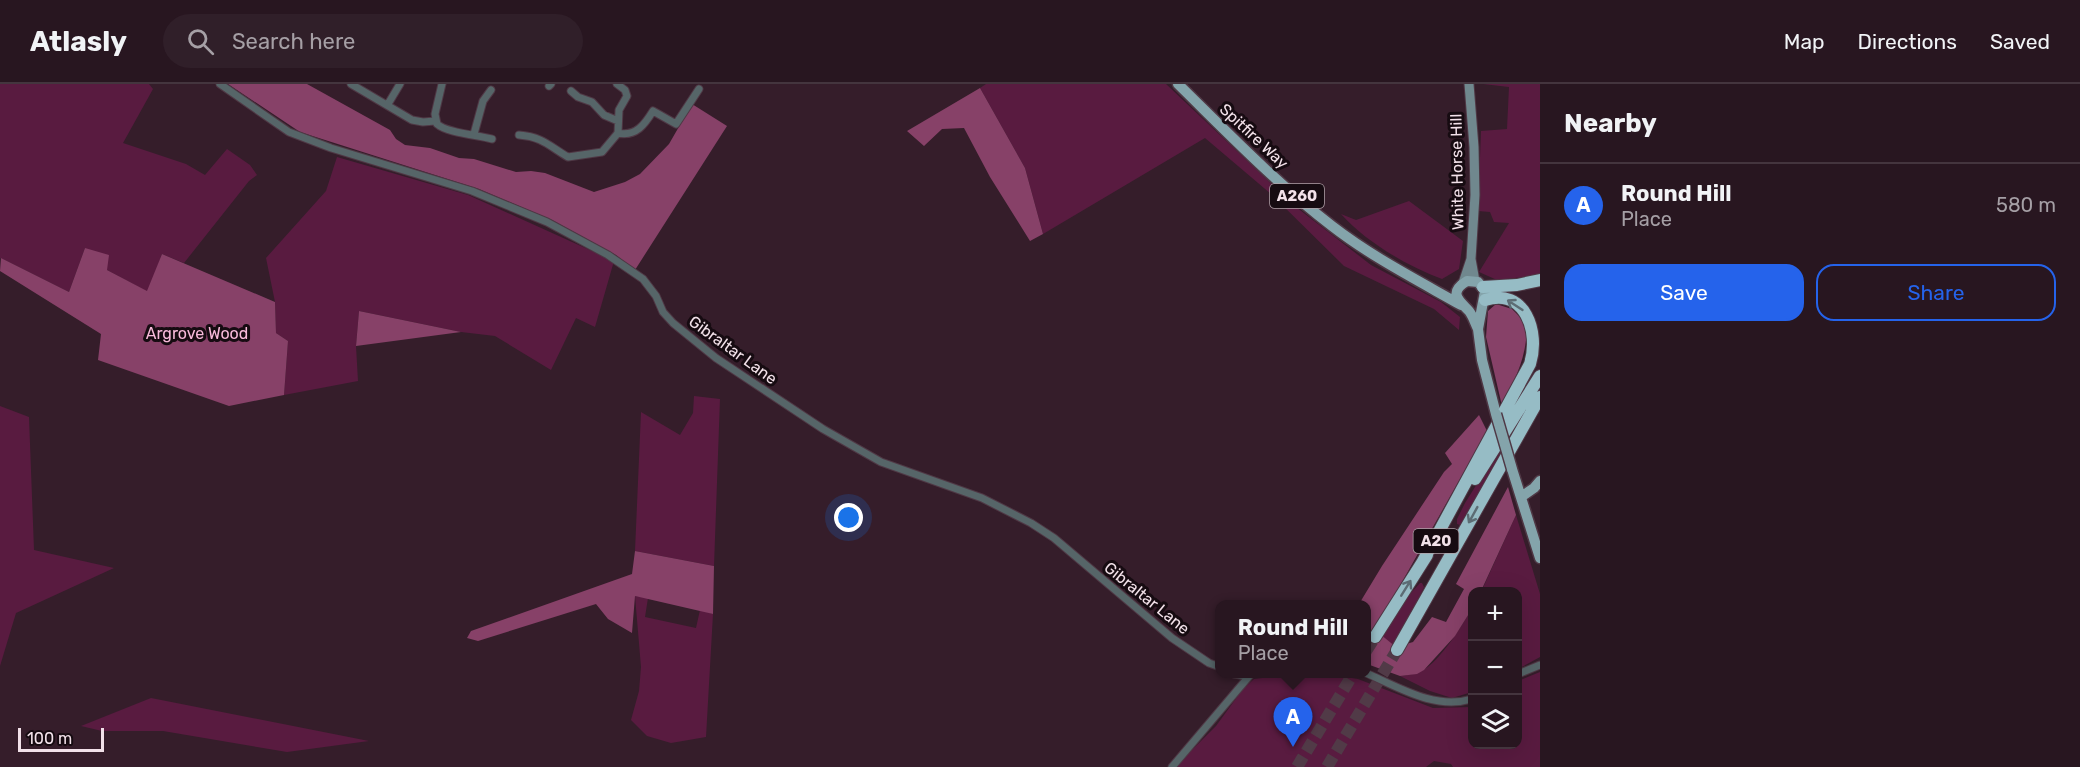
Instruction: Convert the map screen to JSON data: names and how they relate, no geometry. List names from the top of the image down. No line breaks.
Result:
{"streets":{"highway":["A20"],"main road":["Spitfire Way","White Horse Hill","A260"],"street":["Gibraltar Lane"]},"crossings":[["Spitfire Way","White Horse Hill"]],"parks":["Argrove Wood"],"scale_bar":"100 m","page":{"header":"Atlasly","search":"Search here","nav":["Map","Directions","Saved"],"heading":"Nearby","list":[{"mark":"A","name":"Round Hill","note":"Place","value":"580 m"}],"buttons":["Save","Share"],"map_buttons":["+","−"],"popup":["Round Hill","Place"],"pins":"A","scale":"100 m"}}
